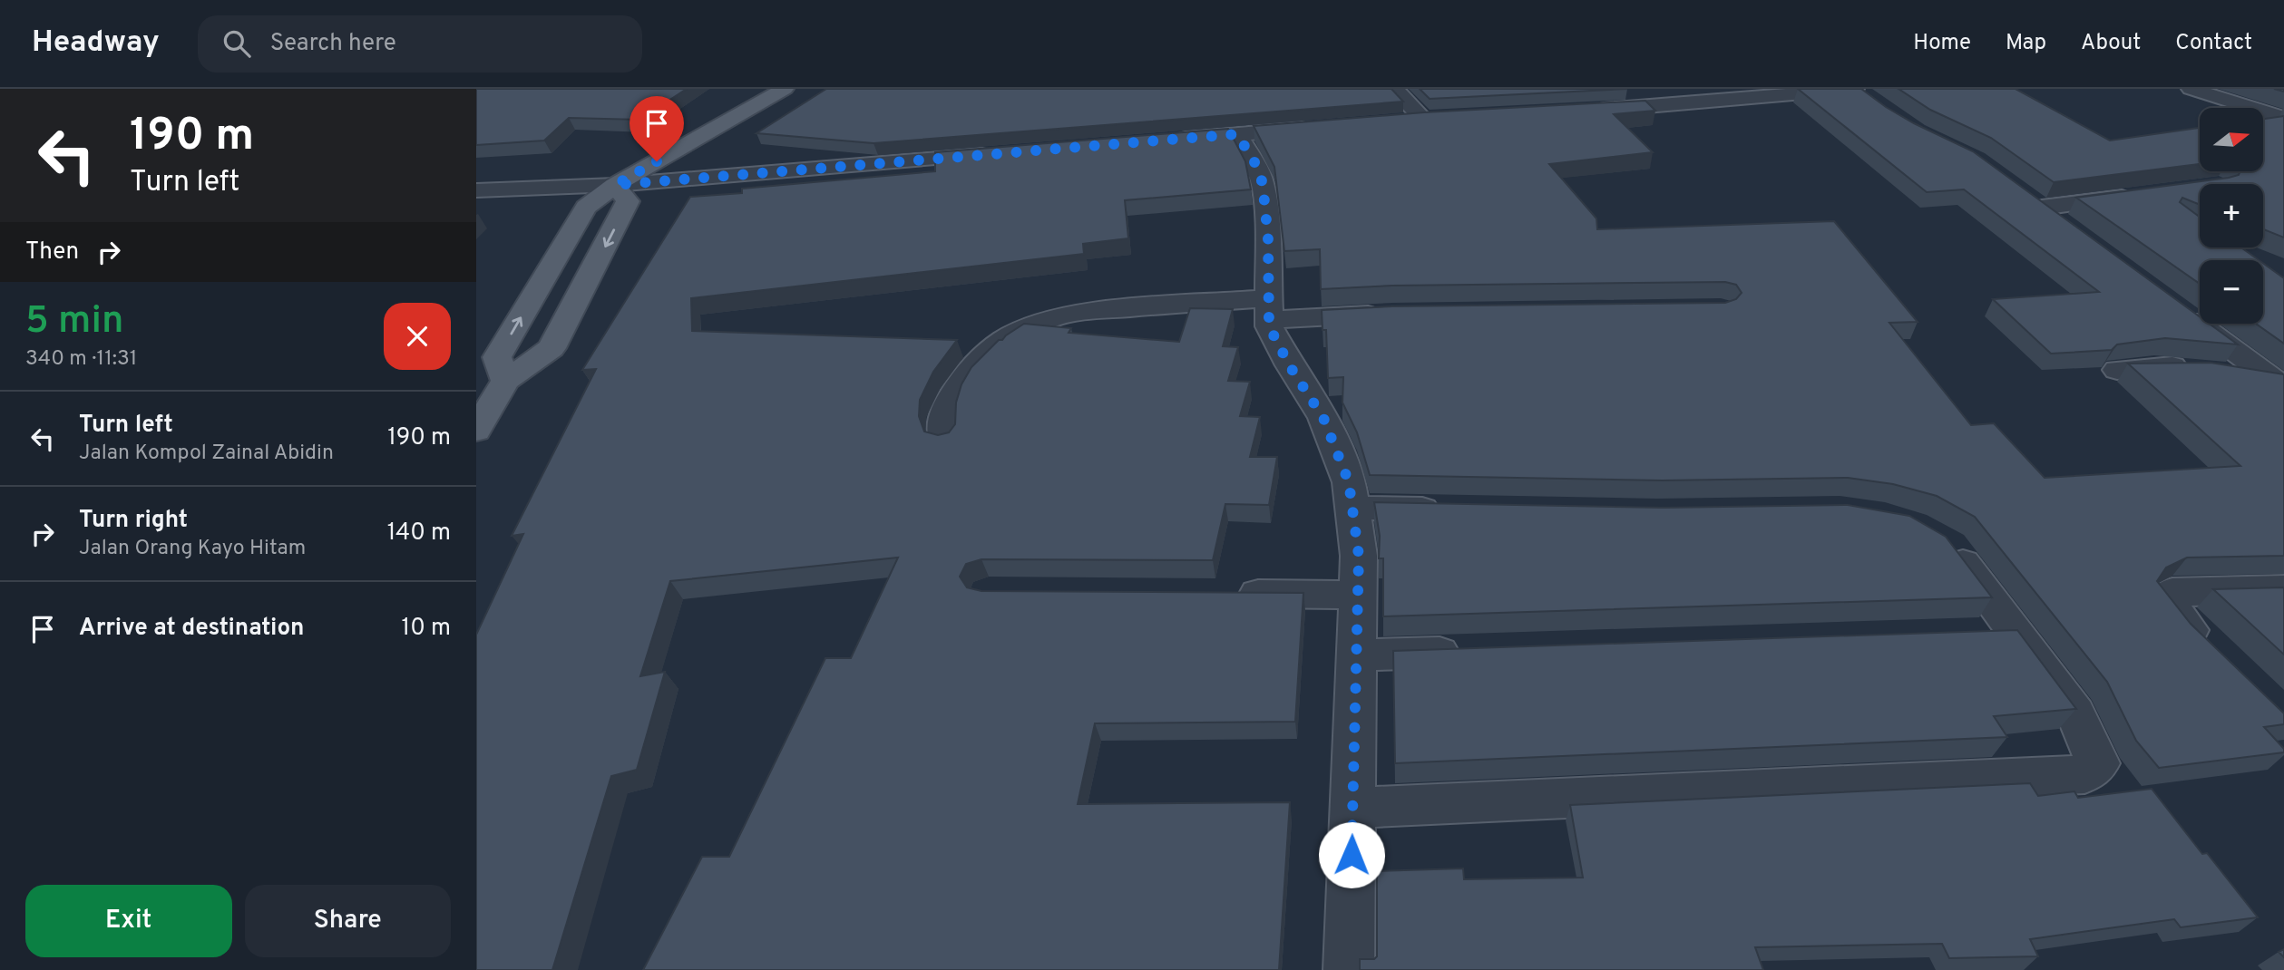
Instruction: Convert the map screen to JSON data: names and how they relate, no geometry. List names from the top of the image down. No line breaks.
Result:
{"north":"right","page":{"header":"Headway","search":"Search here","nav":["Home","Map","About","Contact"],"turn":["190 m","Turn left"],"map_buttons":["+","−"],"then":"Then","heading":["5 min","340 m · 11:31"],"list":[{"name":"Turn left","note":"Jalan Kompol Zainal Abidin","value":"190 m"},{"name":"Turn right","note":"Jalan Orang Kayo Hitam","value":"140 m"},{"name":"Arrive at destination","value":"10 m"}],"buttons":["Exit","Share"]}}
